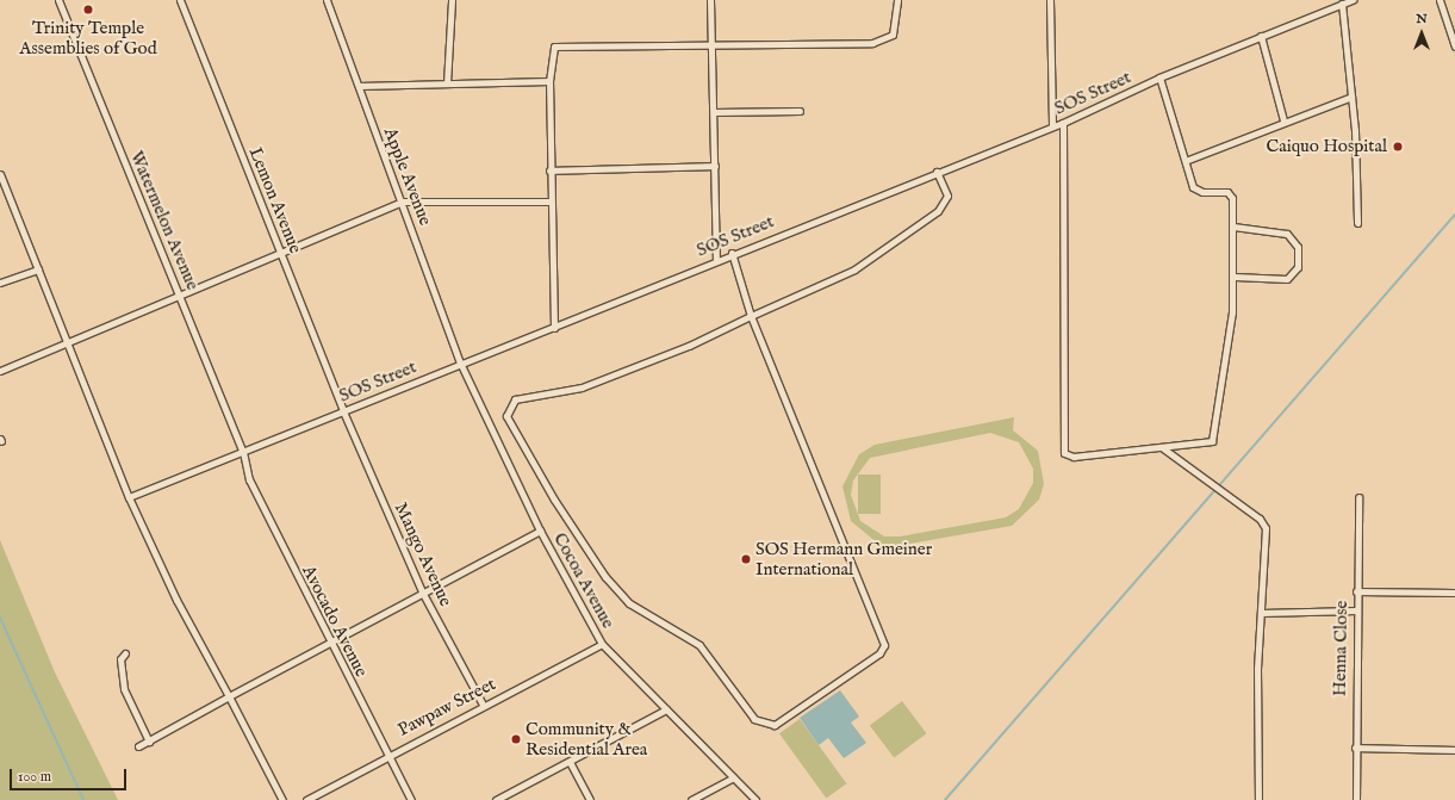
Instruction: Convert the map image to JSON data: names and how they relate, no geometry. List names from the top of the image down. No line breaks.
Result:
{"streets":{"street":["SOS Street","Apple Avenue","Lemon Avenue","Watermelon Avenue","Mango Avenue","Cocoa Avenue","Avocado Avenue","Henna Close","Pawpaw Street"]},"crossings":[["SOS Street","Apple Avenue"],["SOS Street","Lemon Avenue"],["SOS Street","Watermelon Avenue"],["SOS Street","Mango Avenue"],["SOS Street","Cocoa Avenue"],["SOS Street","Avocado Avenue"],["Apple Avenue","Cocoa Avenue"],["Lemon Avenue","Mango Avenue"],["Watermelon Avenue","Avocado Avenue"],["Mango Avenue","Pawpaw Street"],["Cocoa Avenue","Pawpaw Street"],["Avocado Avenue","Pawpaw Street"]],"places":["Trinity Temple Assemblies of God","Caiquo Hospital","SOS Hermann Gmeiner International","Community & Residential Area"],"scale_bar":"100 m","north":"top"}
